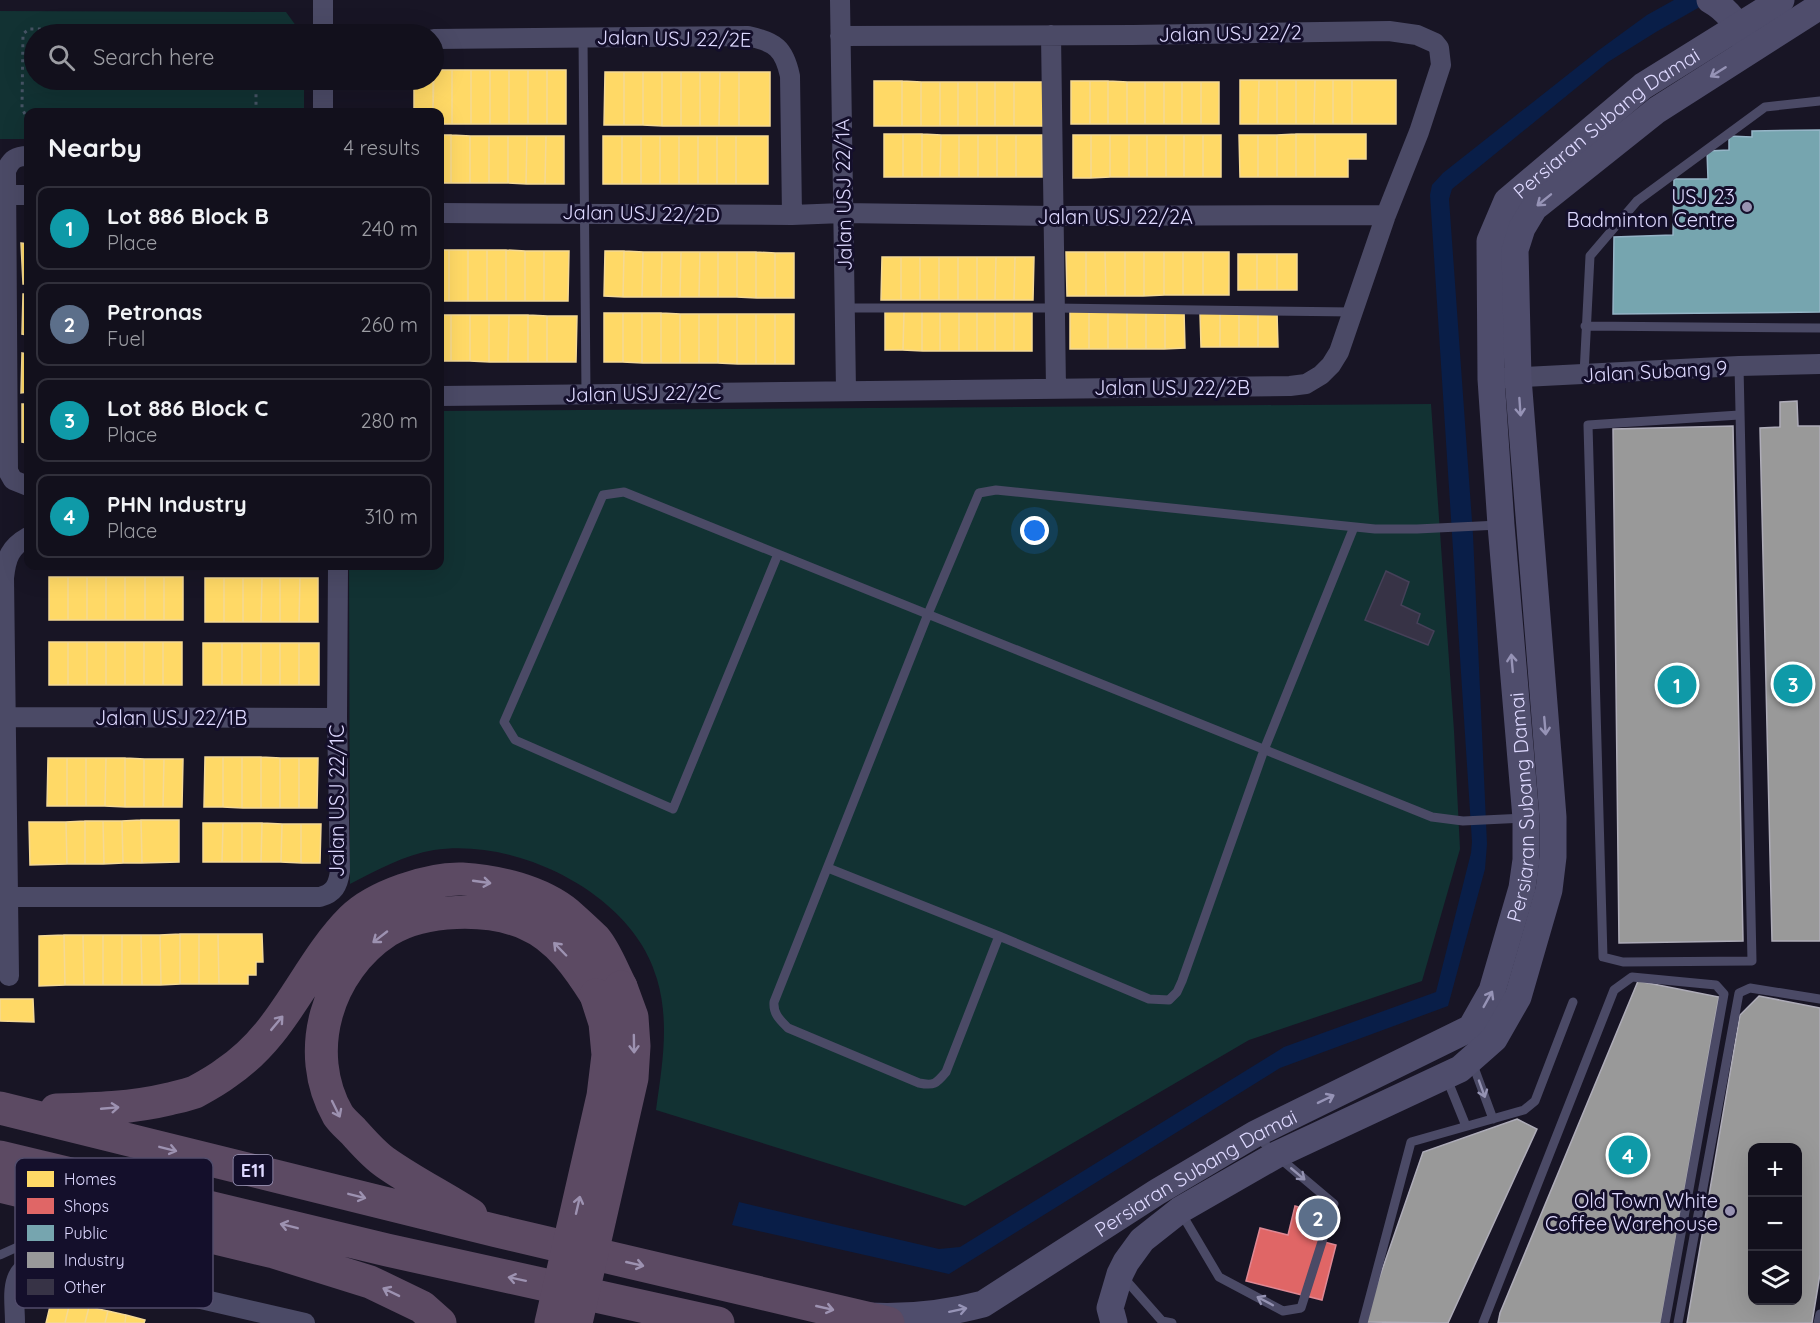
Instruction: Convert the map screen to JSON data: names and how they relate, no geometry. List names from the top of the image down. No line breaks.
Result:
{"streets":{"highway":["E11"],"street":["Jalan USJ 22/2","Jalan USJ 22/2E","Persiaran Subang Damai","Jalan USJ 22/1A","Jalan USJ 22/2D","Jalan USJ 22/2A","Jalan Subang 9","Jalan USJ 22/2B","Jalan USJ 22/2C","Jalan USJ 22/1B","Jalan USJ 22/1C"]},"crossings":[["Jalan USJ 22/2","Jalan USJ 22/1A"],["Jalan USJ 22/2","Jalan USJ 22/2A"],["Jalan USJ 22/2","Jalan USJ 22/2B"],["Jalan USJ 22/2E","Jalan USJ 22/2D"],["Persiaran Subang Damai","Jalan Subang 9"],["Persiaran Subang Damai","E11"],["Jalan USJ 22/1A","Jalan USJ 22/2D"],["Jalan USJ 22/1A","Jalan USJ 22/2A"],["Jalan USJ 22/1A","Jalan USJ 22/2B"],["Jalan USJ 22/1A","Jalan USJ 22/2C"],["Jalan USJ 22/2D","Jalan USJ 22/2A"],["Jalan USJ 22/2A","Jalan USJ 22/2B"],["Jalan USJ 22/2B","Jalan USJ 22/2C"],["Jalan USJ 22/1B","Jalan USJ 22/1C"]],"places":["USJ 23 Badminton Centre","Old Town White Coffee Warehouse"],"legend":["Homes","Shops","Public","Industry","Other"],"page":{"search":"Search here","heading":["Nearby","4 results"],"list":[{"mark":"1","name":"Lot 886 Block B","note":"Place","value":"240 m"},{"mark":"2","name":"Petronas","note":"Fuel","value":"260 m"},{"mark":"3","name":"Lot 886 Block C","note":"Place","value":"280 m"},{"mark":"4","name":"PHN Industry","note":"Place","value":"310 m"}],"pins":["3","1","4","2"],"map_buttons":["+","−"]}}
